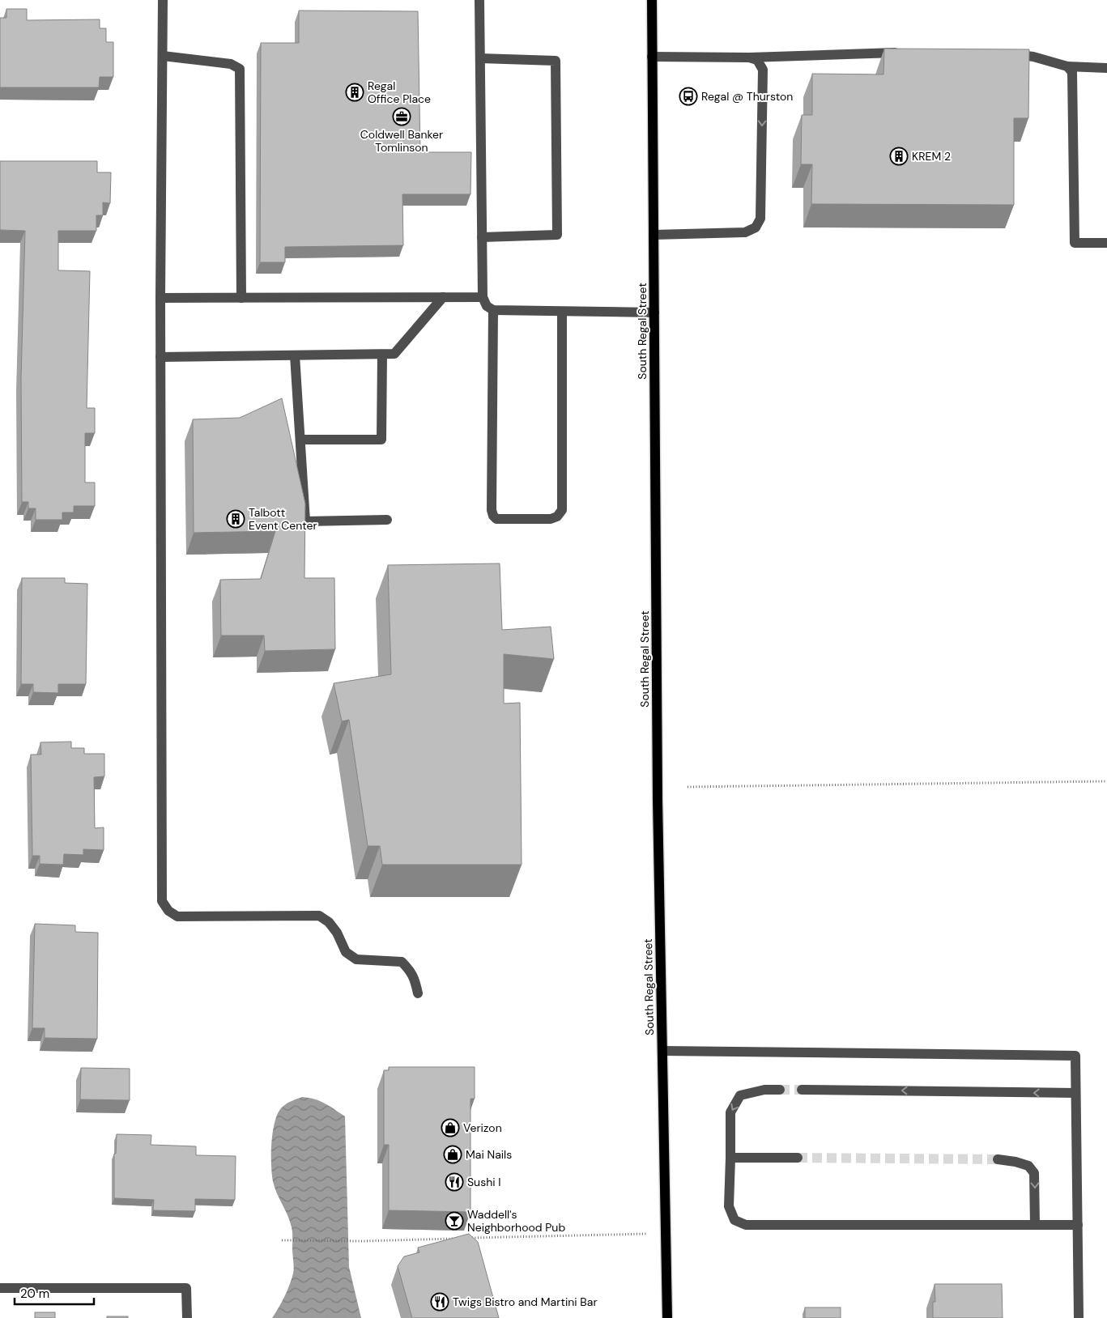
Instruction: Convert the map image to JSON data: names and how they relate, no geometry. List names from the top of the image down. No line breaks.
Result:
{"streets":{"main road":["South Regal Street"]},"places":{"building":["Regal Office Place","KREM 2","Talbott Event Center"],"bus stop":["Regal @ Thurston"],"office":["Coldwell Banker Tomlinson"],"shop":["Verizon","Mai Nails"],"restaurant":["Sushi I","Twigs Bistro and Martini Bar"],"bar":["Waddell's Neighborhood Pub"]},"scale_bar":"20 m"}
